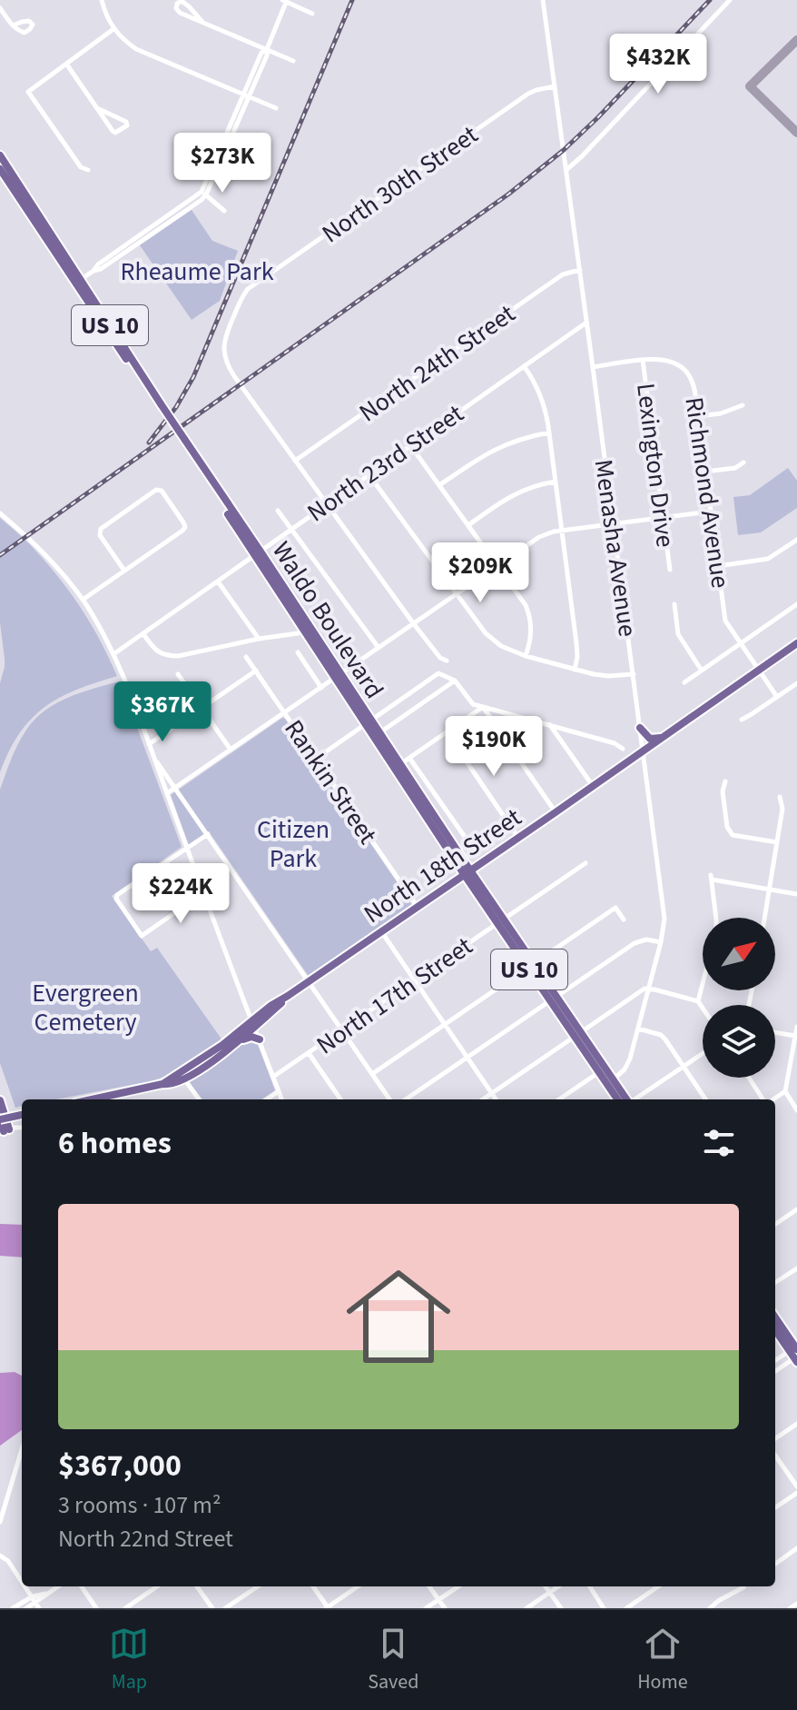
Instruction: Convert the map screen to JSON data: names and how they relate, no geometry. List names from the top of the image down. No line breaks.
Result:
{"streets":{"main road":["US 10","Waldo Boulevard","North 18th Street"],"street":["North 30th Street","North 24th Street","North 23rd Street","Lexington Drive","Richmond Avenue","Menasha Avenue","Rankin Street","North 17th Street"]},"crossings":[["North 30th Street","North 24th Street"],["North 30th Street","Menasha Avenue"],["North 24th Street","Menasha Avenue"],["North 23rd Street","Menasha Avenue"],["North 23rd Street","Waldo Boulevard"],["Lexington Drive","Richmond Avenue"],["Richmond Avenue","Menasha Avenue"],["Richmond Avenue","North 18th Street"],["Menasha Avenue","Waldo Boulevard"],["Menasha Avenue","North 18th Street"],["Waldo Boulevard","North 18th Street"],["Waldo Boulevard","North 17th Street"],["Rankin Street","North 18th Street"]],"parks":["Rheaume Park","Citizen Park","Evergreen Cemetery"],"north":"top right","page":{"price":["$432K","$273K","$209K","$367K","$190K","$224K"],"heading":"6 homes","list":[{"name":"$367,000","note":"3 rooms · 107 m² · North 22nd Street"}],"tabs":["Map","Saved","Home"]}}
